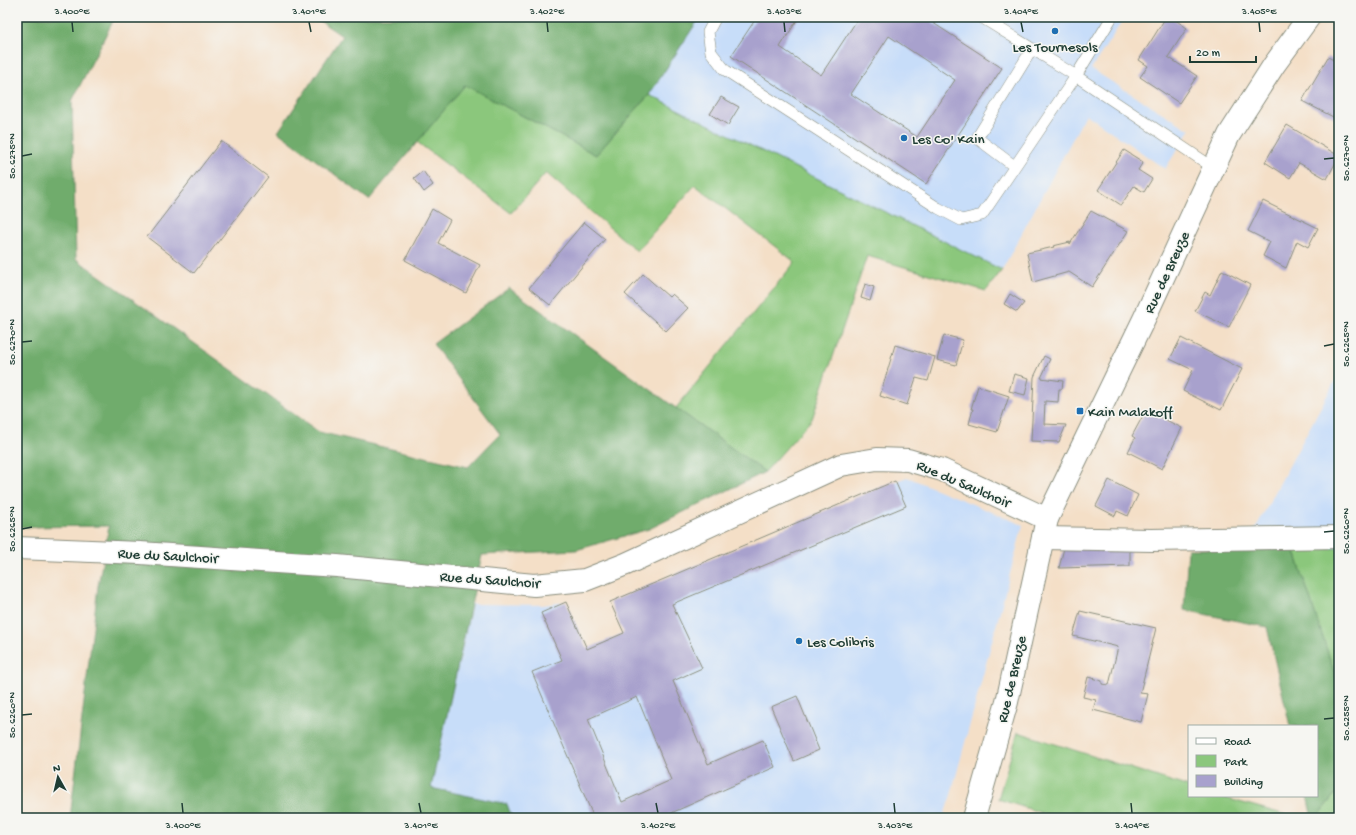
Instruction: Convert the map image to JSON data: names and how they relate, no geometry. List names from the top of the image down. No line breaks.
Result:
{"streets":{"street":["Rue de Breuze","Rue du Saulchoir"]},"crossings":[["Rue de Breuze","Rue du Saulchoir"]],"places":{"other":["Les Tournesols","Les Co' Kain","Les Colibris"],"transit":["Kain Malakoff"]},"legend":["Road","Park","Building"],"scale_bar":"20 m","north":"top","coordinates":["3.400°E","3.401°E","3.402°E","3.403°E","3.404°E","3.405°E","50.6275°N","50.6270°N","50.6265°N","50.6260°N","50.6255°N"]}
